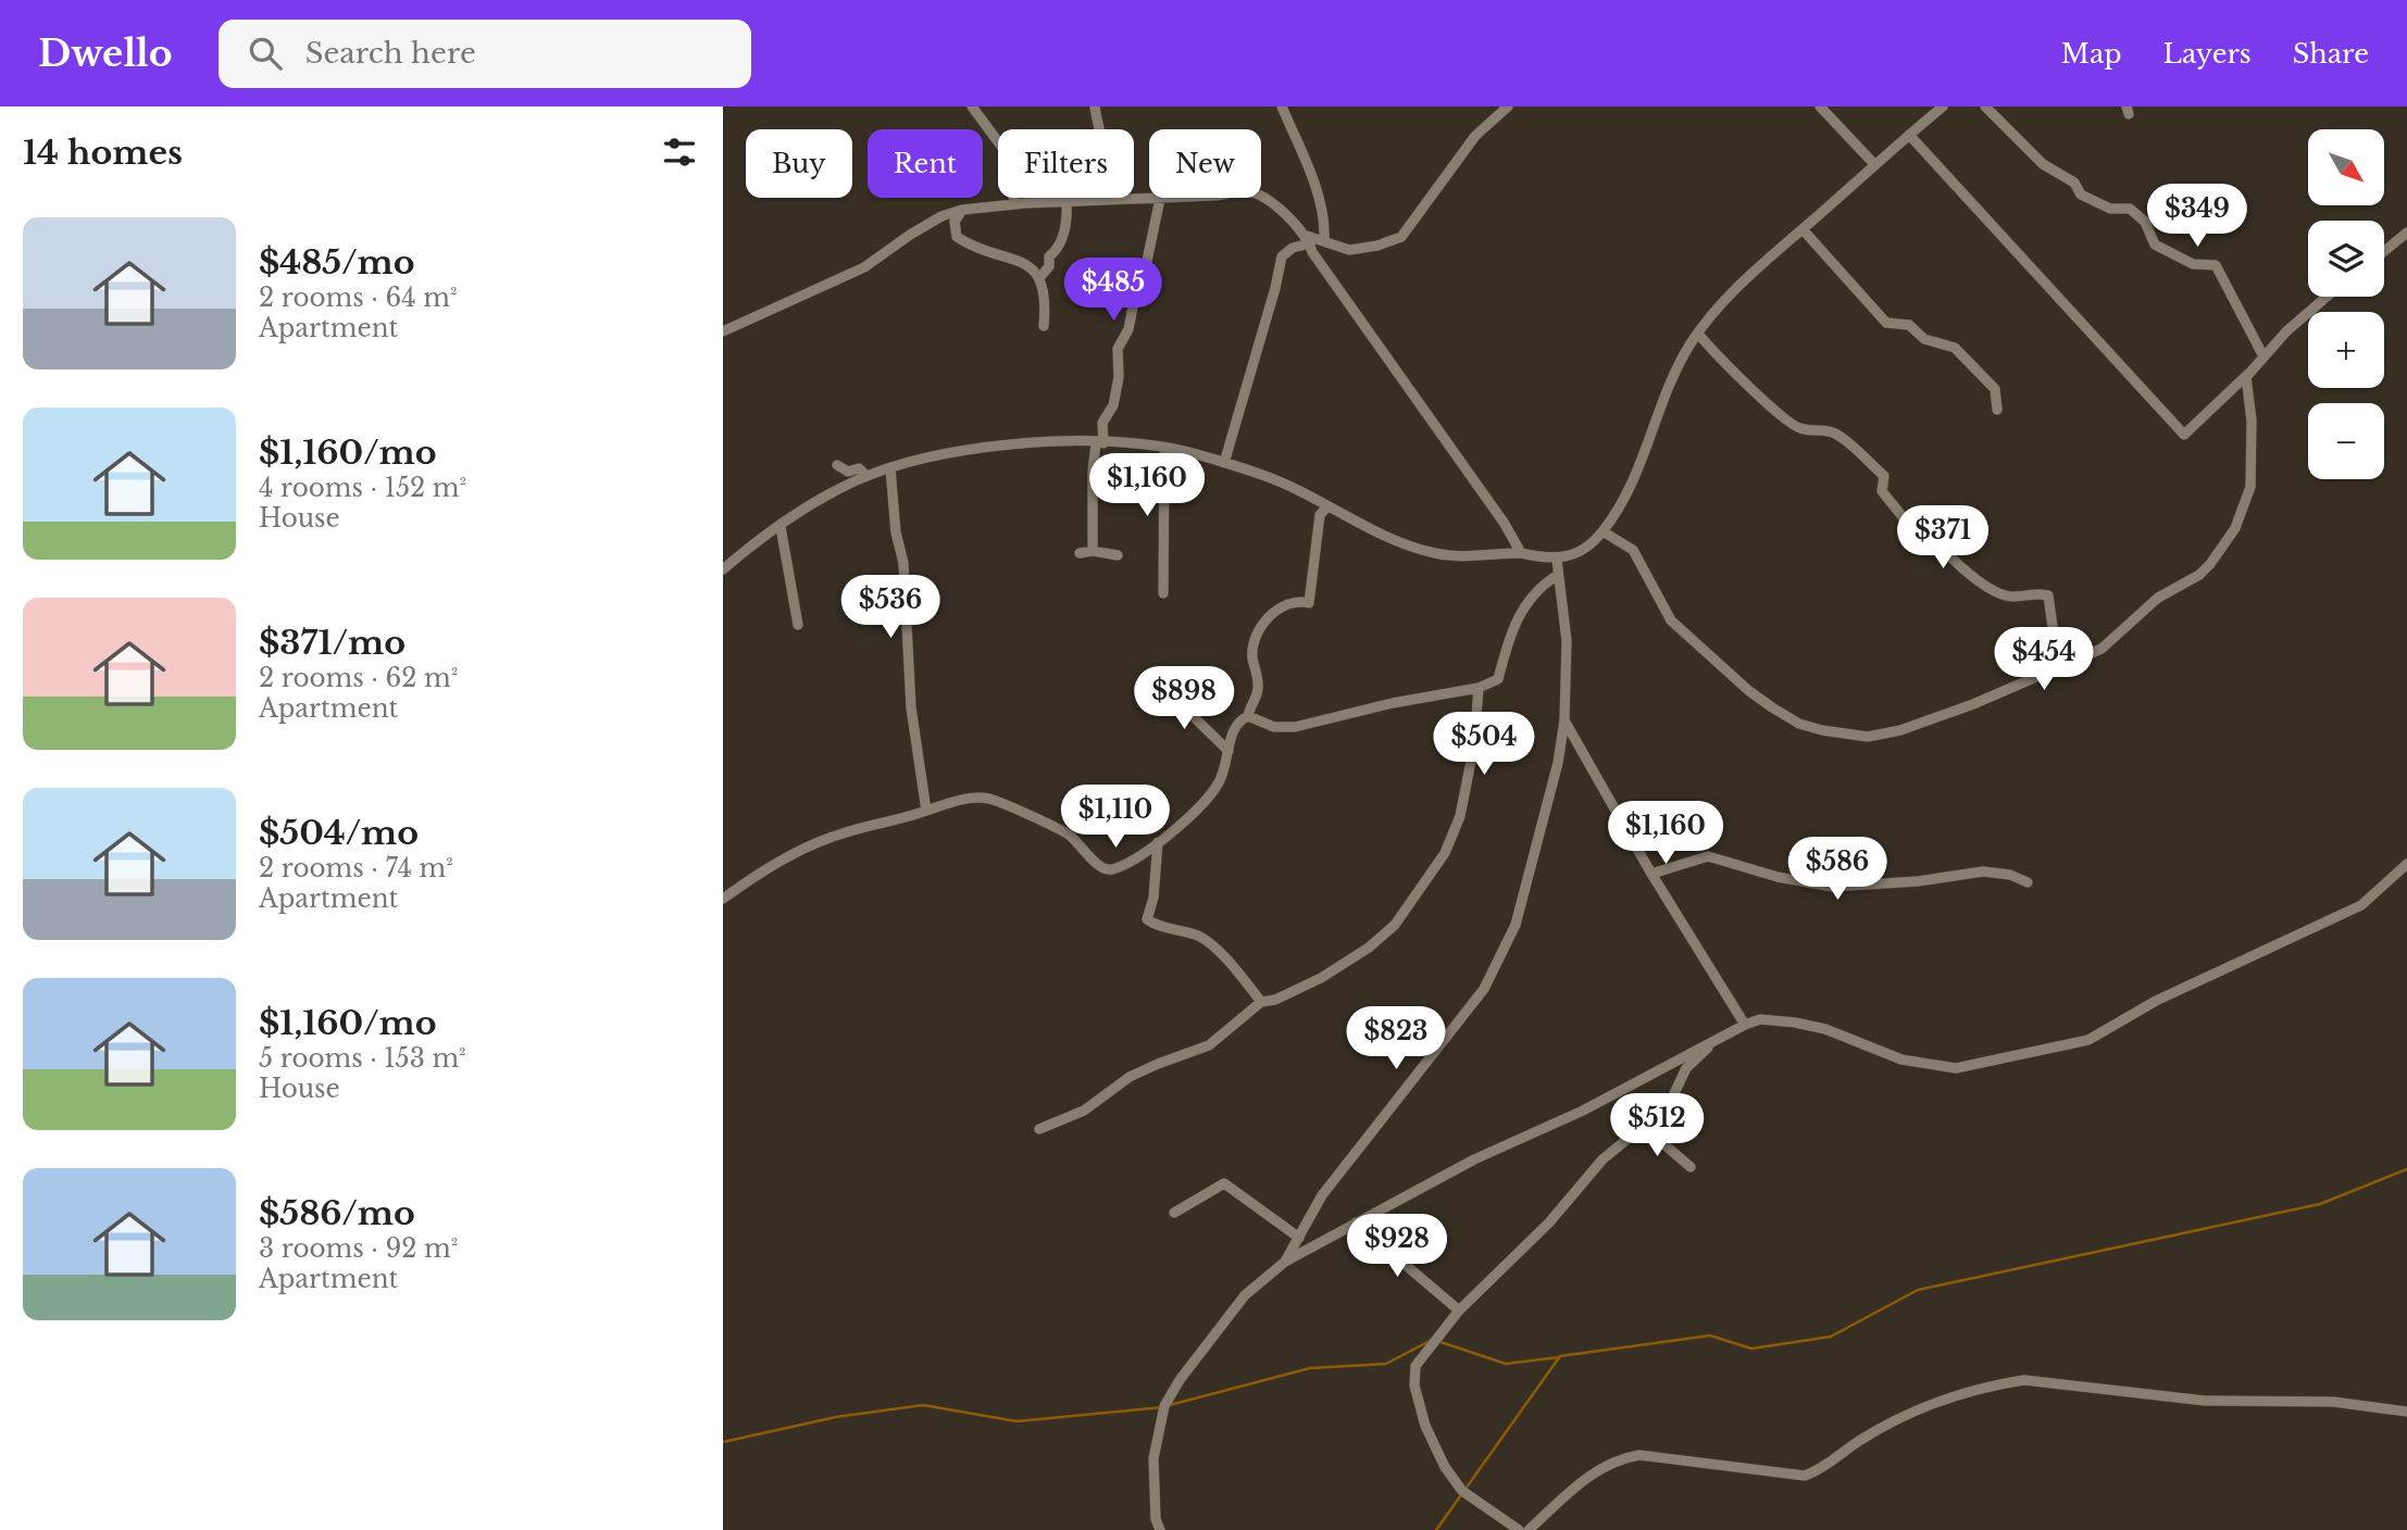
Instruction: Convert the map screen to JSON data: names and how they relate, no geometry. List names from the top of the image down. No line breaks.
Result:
{"north":"bottom right","page":{"header":"Dwello","search":"Search here","nav":["Map","Layers","Share"],"heading":"14 homes","map_buttons":["+","−"],"chip":["Buy","Rent","Filters","New"],"price":["$349","$485","$1,160","$371","$536","$454","$898","$504","$1,110","$1,160","$586","$823","$512","$928"],"list":[{"name":"$485/mo","note":"2 rooms · 64 m² · Apartment"},{"name":"$1,160/mo","note":"4 rooms · 152 m² · House"},{"name":"$371/mo","note":"2 rooms · 62 m² · Apartment"},{"name":"$504/mo","note":"2 rooms · 74 m² · Apartment"},{"name":"$1,160/mo","note":"5 rooms · 153 m² · House"},{"name":"$586/mo","note":"3 rooms · 92 m² · Apartment"}]}}
